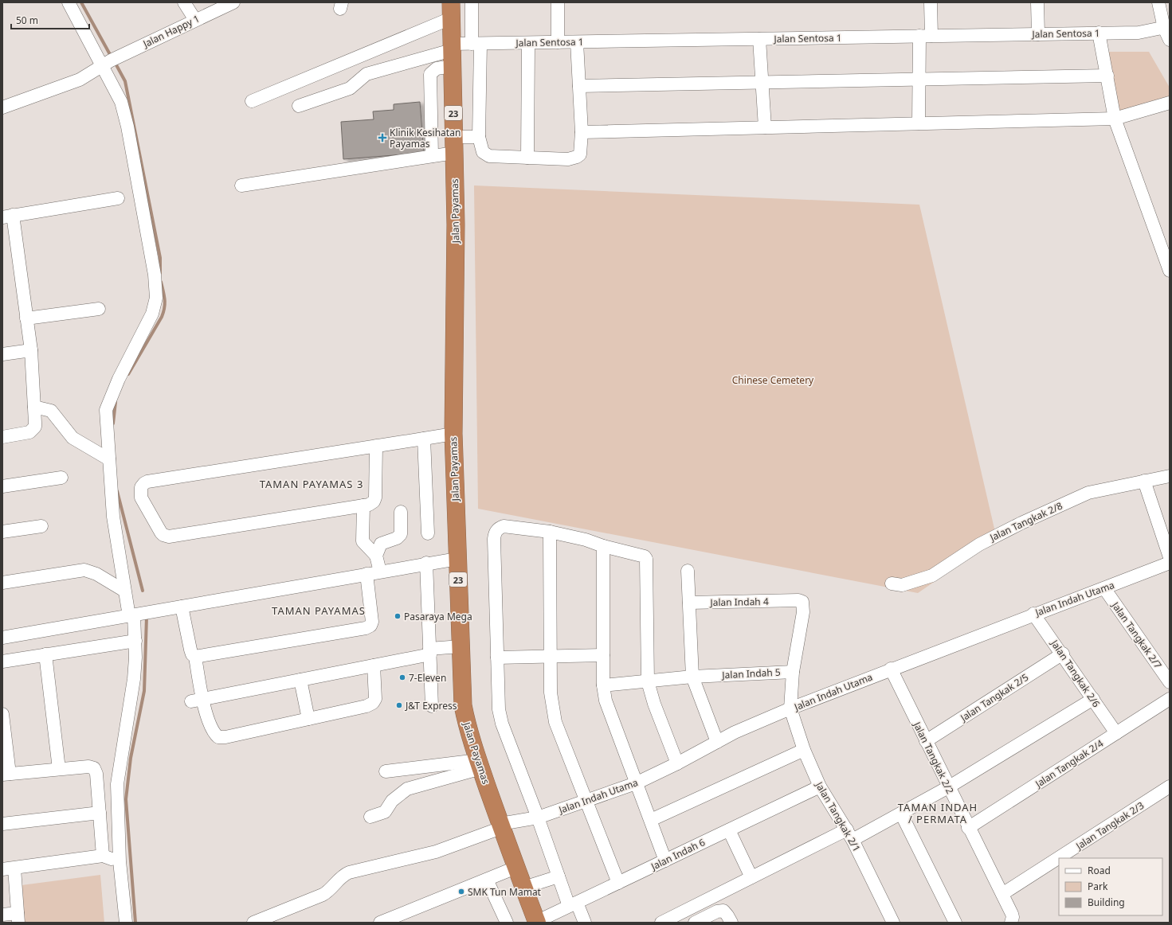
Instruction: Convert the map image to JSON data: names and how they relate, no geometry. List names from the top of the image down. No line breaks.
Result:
{"streets":{"highway":["23","Jalan Payamas"],"street":["Jalan Happy 1","Jalan Sentosa 1","Jalan Tangkak 2/8","Jalan Indah Utama","Jalan Indah 4","Jalan Tangkak 2/7","Jalan Indah 5","Jalan Tangkak 2/6","Jalan Tangkak 2/5","Jalan Tangkak 2/2","Jalan Tangkak 2/4","Jalan Tangkak 2/1","Jalan Tangkak 2/3","Jalan Indah 6"]},"crossings":[["Jalan Sentosa 1","Jalan Payamas"],["Jalan Payamas","Jalan Indah Utama"],["Jalan Payamas","Jalan Indah 6"],["Jalan Indah Utama","Jalan Tangkak 2/7"],["Jalan Indah Utama","Jalan Indah 5"],["Jalan Indah Utama","Jalan Tangkak 2/6"],["Jalan Indah Utama","Jalan Tangkak 2/2"],["Jalan Indah Utama","Jalan Tangkak 2/1"],["Jalan Indah 4","Jalan Indah 5"],["Jalan Indah 5","Jalan Tangkak 2/1"],["Jalan Tangkak 2/6","Jalan Tangkak 2/5"],["Jalan Tangkak 2/6","Jalan Tangkak 2/4"],["Jalan Tangkak 2/5","Jalan Tangkak 2/2"],["Jalan Tangkak 2/2","Jalan Tangkak 2/4"],["Jalan Tangkak 2/2","Jalan Tangkak 2/3"],["Jalan Tangkak 2/1","Jalan Indah 6"]],"districts":["TAMAN PAYAMAS 3","TAMAN PAYAMAS","TAMAN INDAH / PERMATA"],"parks":["Chinese Cemetery"],"places":{"health":["Klinik Kesihatan Payamas"],"other":["Pasaraya Mega","7-Eleven","J&T Express","SMK Tun Mamat"]},"legend":["Road","Park","Building"],"scale_bar":"50 m"}
